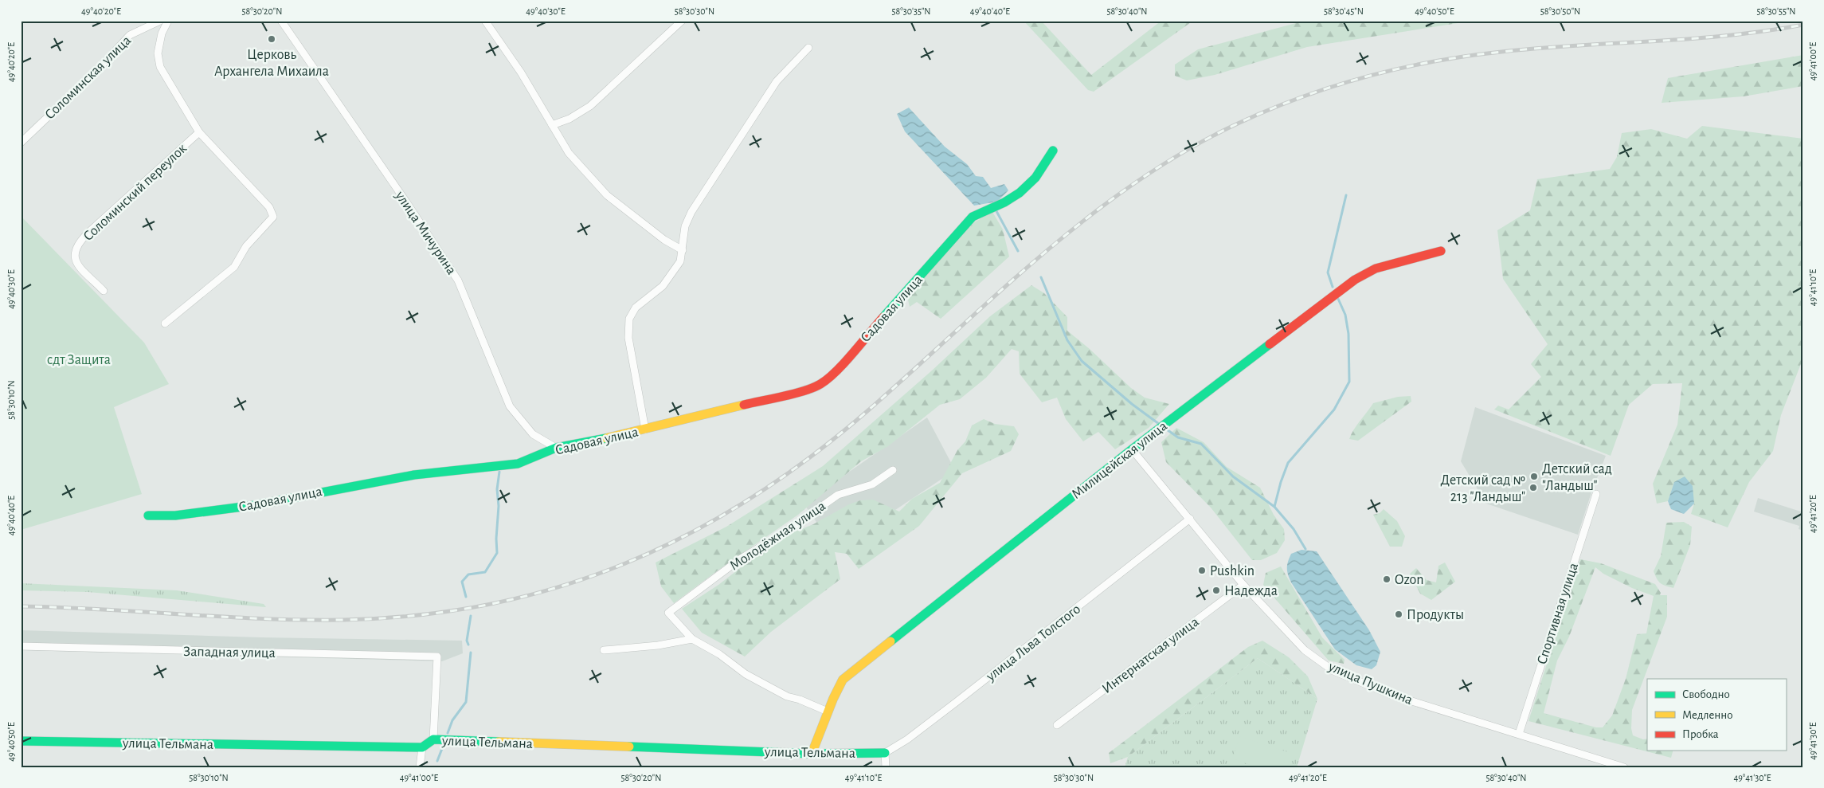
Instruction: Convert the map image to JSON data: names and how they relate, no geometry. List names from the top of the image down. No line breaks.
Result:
{"streets":{"street":["Соломинская улица","Соломинский переулок","улица Мичурина","Садовая улица","Милицейская улица","Молодёжная улица","Спортивная улица","улица Льва Толстого","Западная улица","Интернатская улица","улица Пушкина","улица Тельмана"]},"crossings":[["улица Мичурина","Садовая улица"],["Милицейская улица","улица Пушкина"],["Милицейская улица","улица Тельмана"],["Спортивная улица","улица Пушкина"],["улица Льва Толстого","улица Пушкина"],["улица Льва Толстого","улица Тельмана"],["Западная улица","улица Тельмана"],["Интернатская улица","улица Пушкина"]],"parks":["сдт Защита"],"places":["Церковь Архангела Михаила","Детский сад \"Ландыш\"","Детский сад № 213 \"Ландыш\"","Pushkin","Ozon","Надежда","Продукты"],"legend":["Свободно","Медленно","Пробка"],"coordinates":["49°40'20\"E","58°30'20\"N","49°40'30\"E","58°30'30\"N","58°30'35\"N","49°40'40\"E","58°30'40\"N","58°30'45\"N","49°40'50\"E","58°30'50\"N","58°30'55\"N","49°41'00\"E","49°41'10\"E","58°30'10\"N","49°41'20\"E","49°41'30\"E"]}
